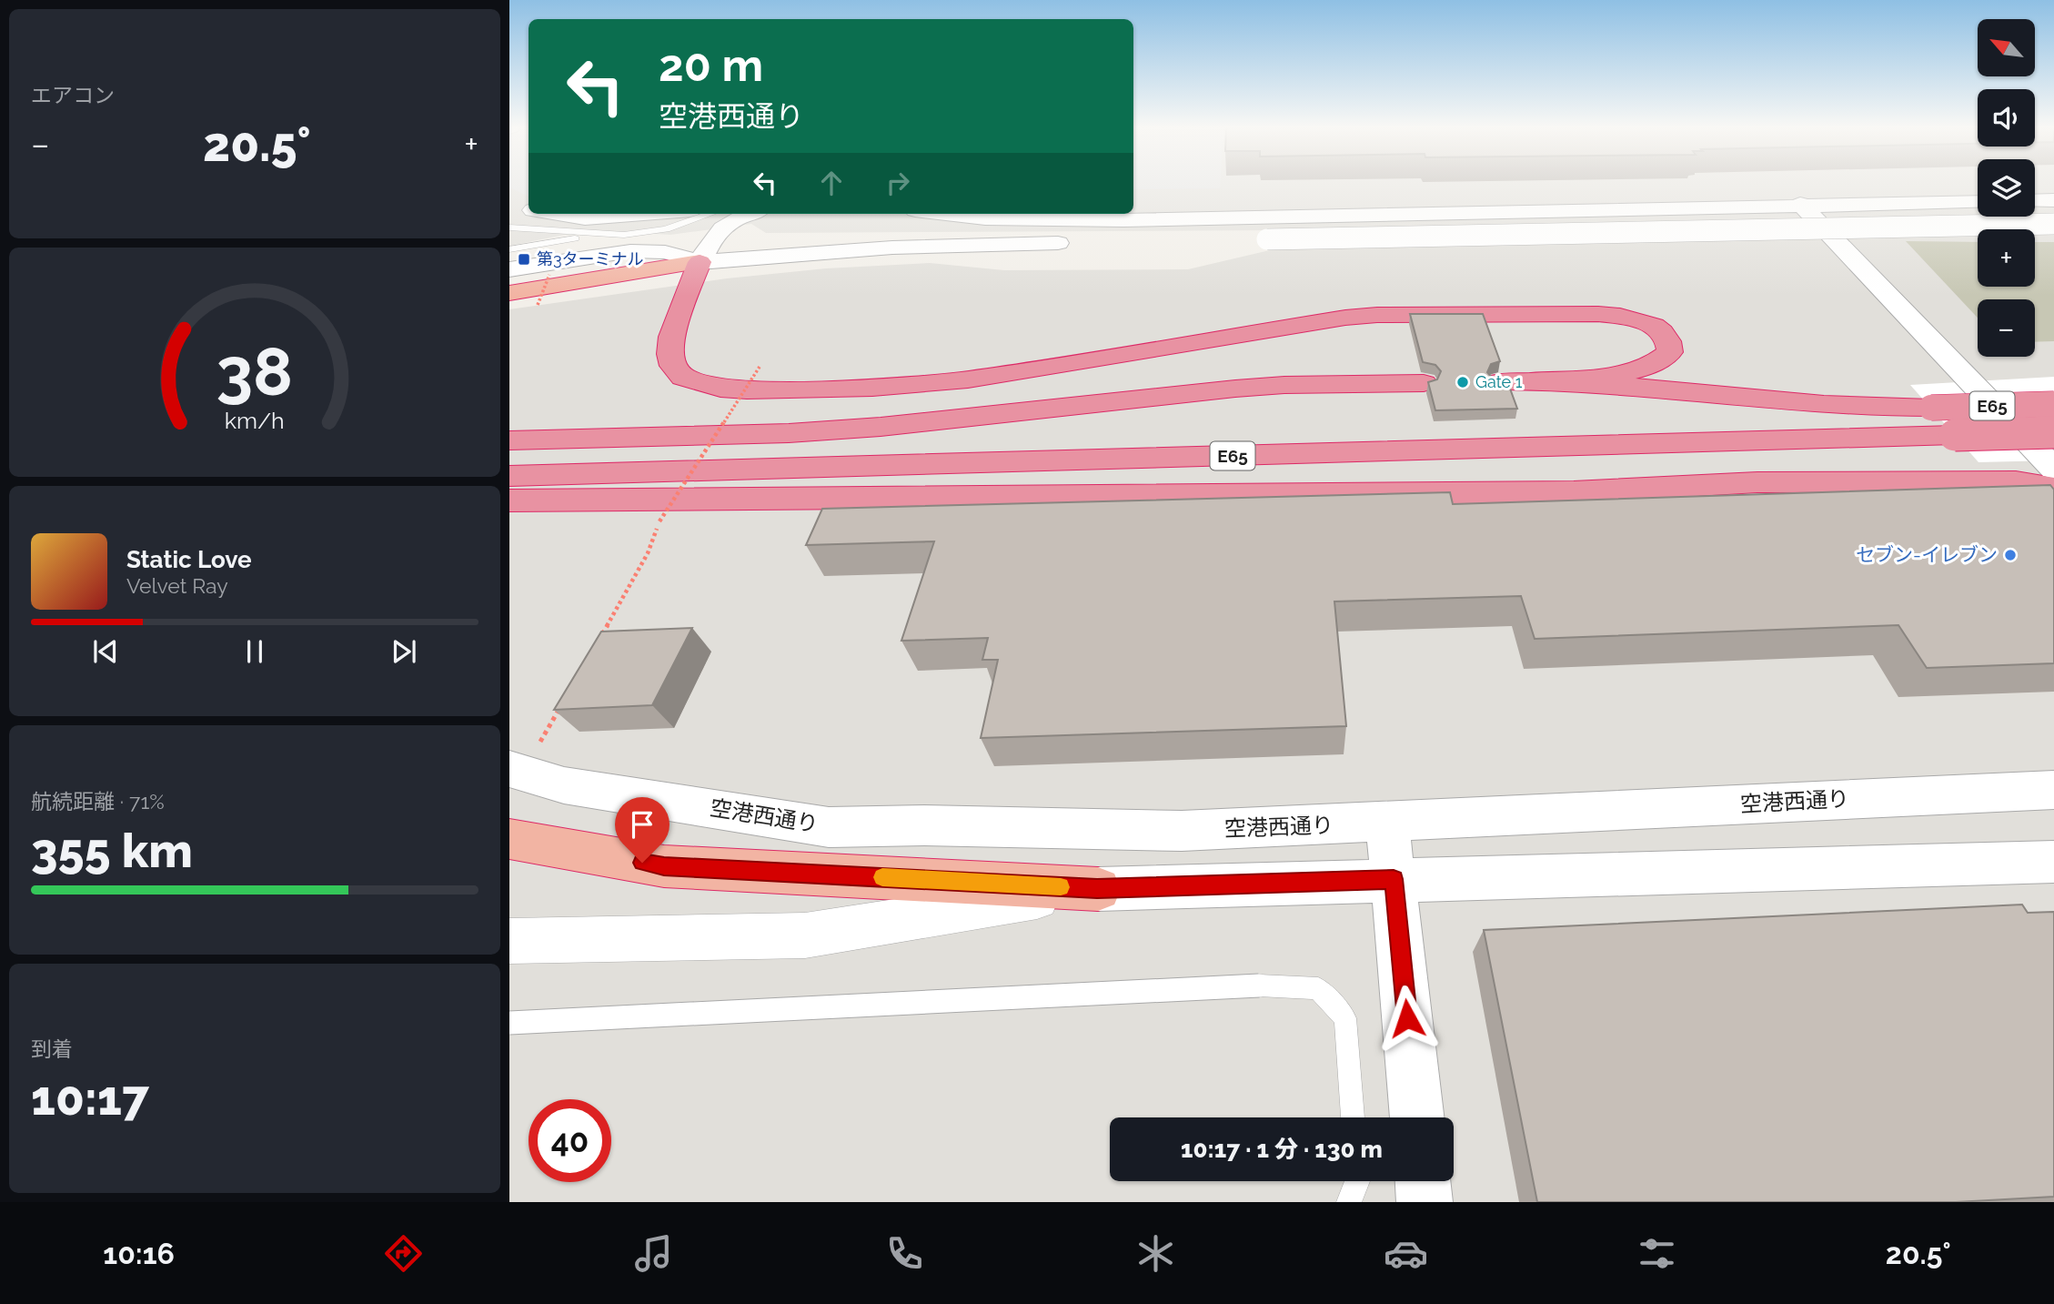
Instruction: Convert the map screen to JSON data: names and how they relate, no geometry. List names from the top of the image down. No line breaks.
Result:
{"streets":{"highway":["E65"],"street":["空港西通り"]},"places":{"transit":["第3ターミナル"],"other":["Gate 1","セブン-イレブン"]},"north":"top left","page":{"tile":["エアコン",["航続距離 · 71%","355 km"],["到着","10:17"]],"map_buttons":["+","−"],"turn":["20 m","空港西通り"],"heat":["−","20.5°","+"],"song":["Static Love","Velvet Ray"],"limit":"40","trip":"10:17 · 1 分 · 130 m","tabs":["10:16","20.5°"],"gauge":["38","km/h"]}}
